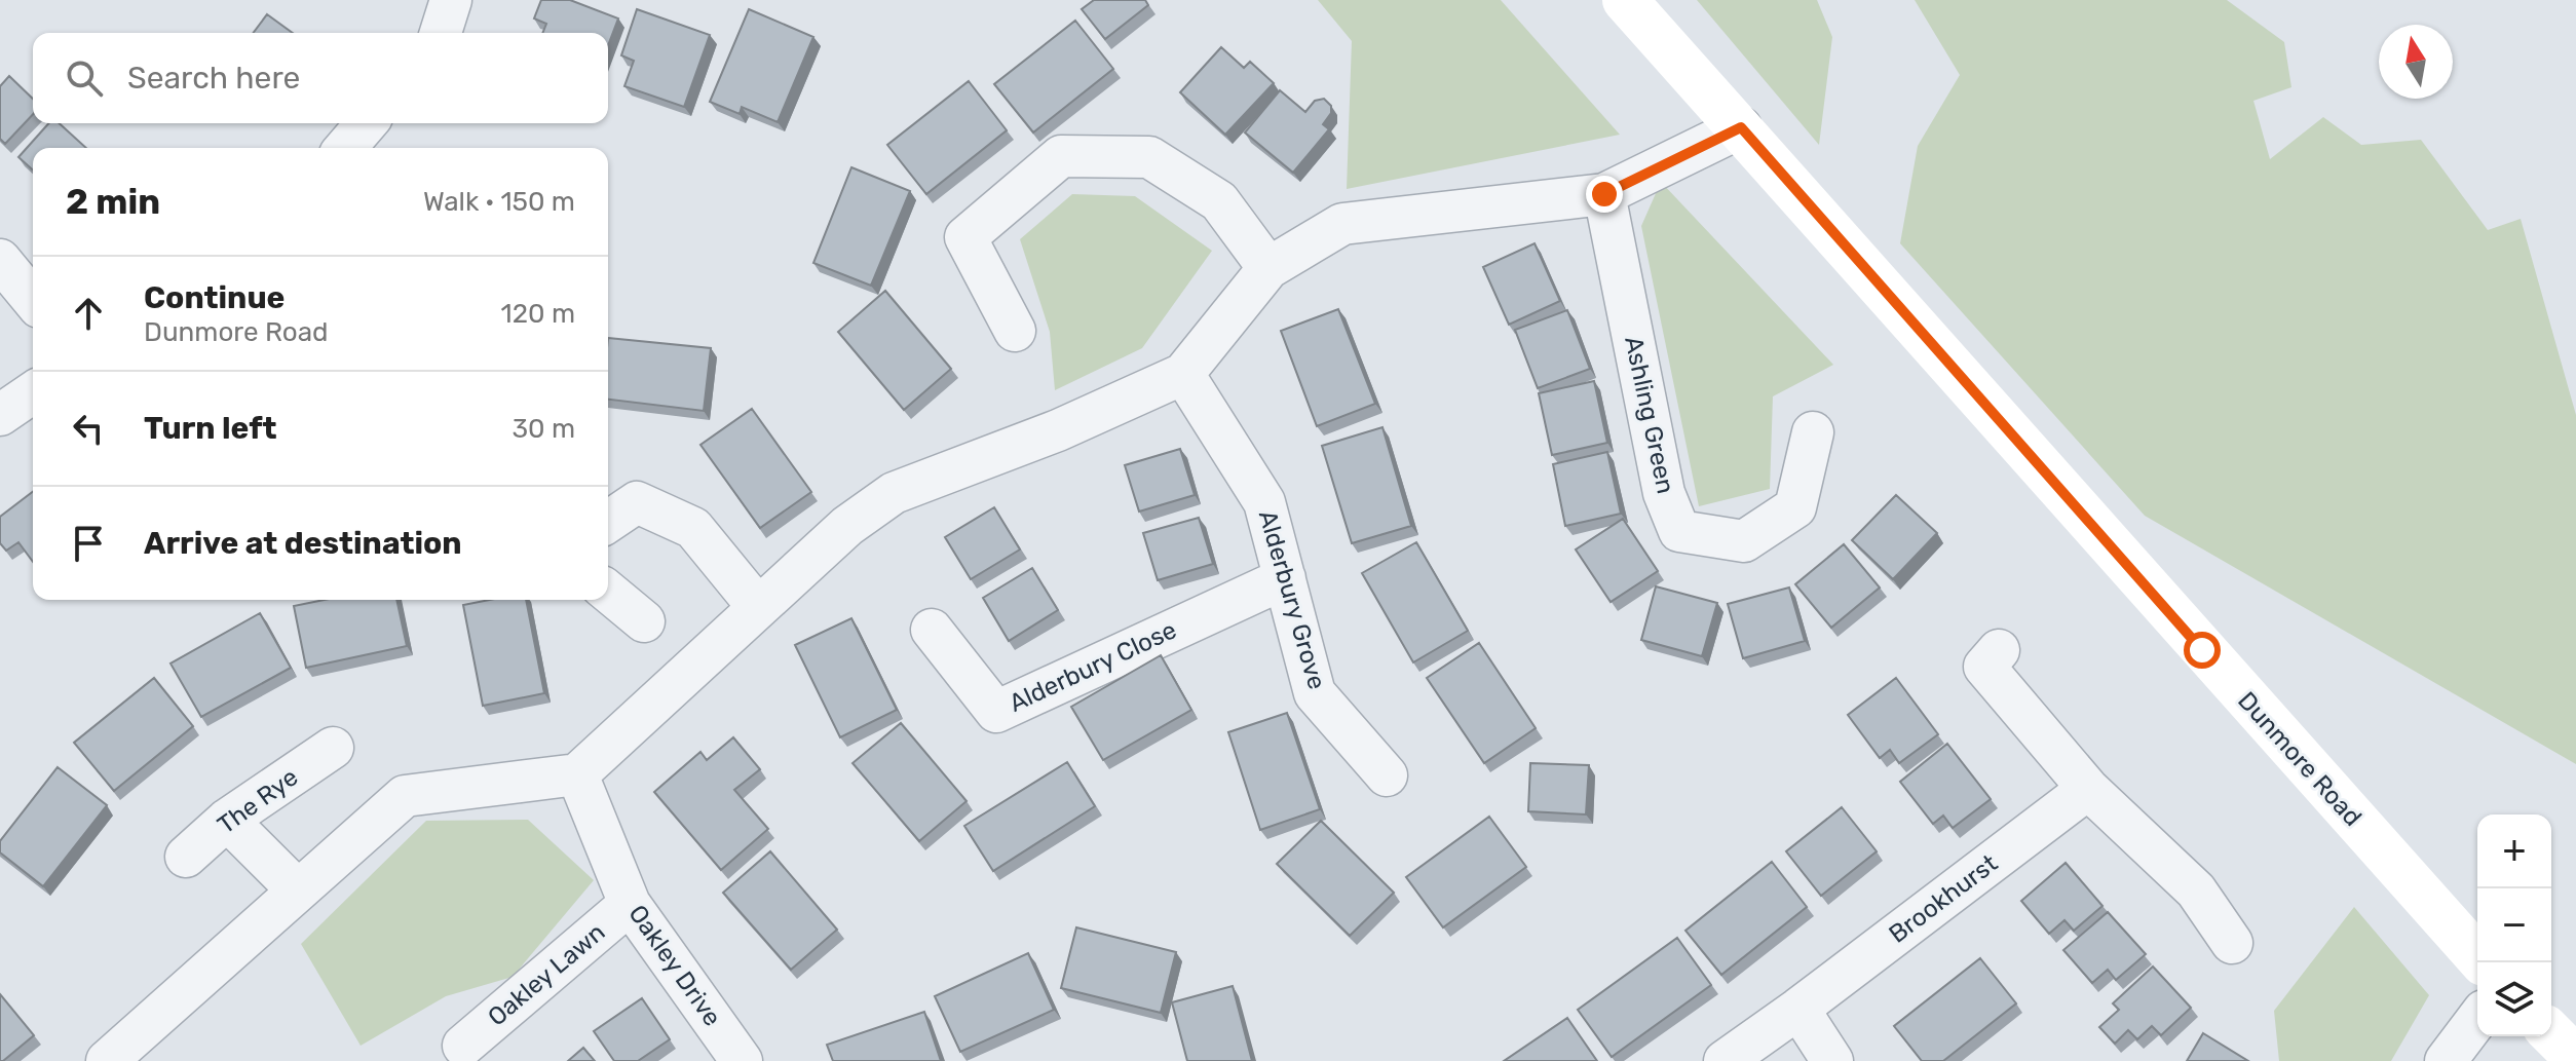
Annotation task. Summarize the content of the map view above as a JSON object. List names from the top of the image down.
{
  "streets": {
    "main road": ["Dunmore Road"],
    "street": [
      "Ashling Green",
      "Alderbury Grove",
      "Alderbury Close",
      "The Rye",
      "Brookhurst",
      "Oakley Drive",
      "Oakley Lawn"
    ]
  },
  "crossings": [
    ["Alderbury Grove", "Alderbury Close"],
    ["Oakley Drive", "Oakley Lawn"]
  ],
  "north": "top",
  "page": {
    "search": "Search here",
    "heading": ["2 min", "Walk · 150 m"],
    "list": [
      ["Continue", "Dunmore Road", "120 m"],
      ["Turn left", "30 m"],
      "Arrive at destination"
    ],
    "map_buttons": ["+", "−"]
  }
}
